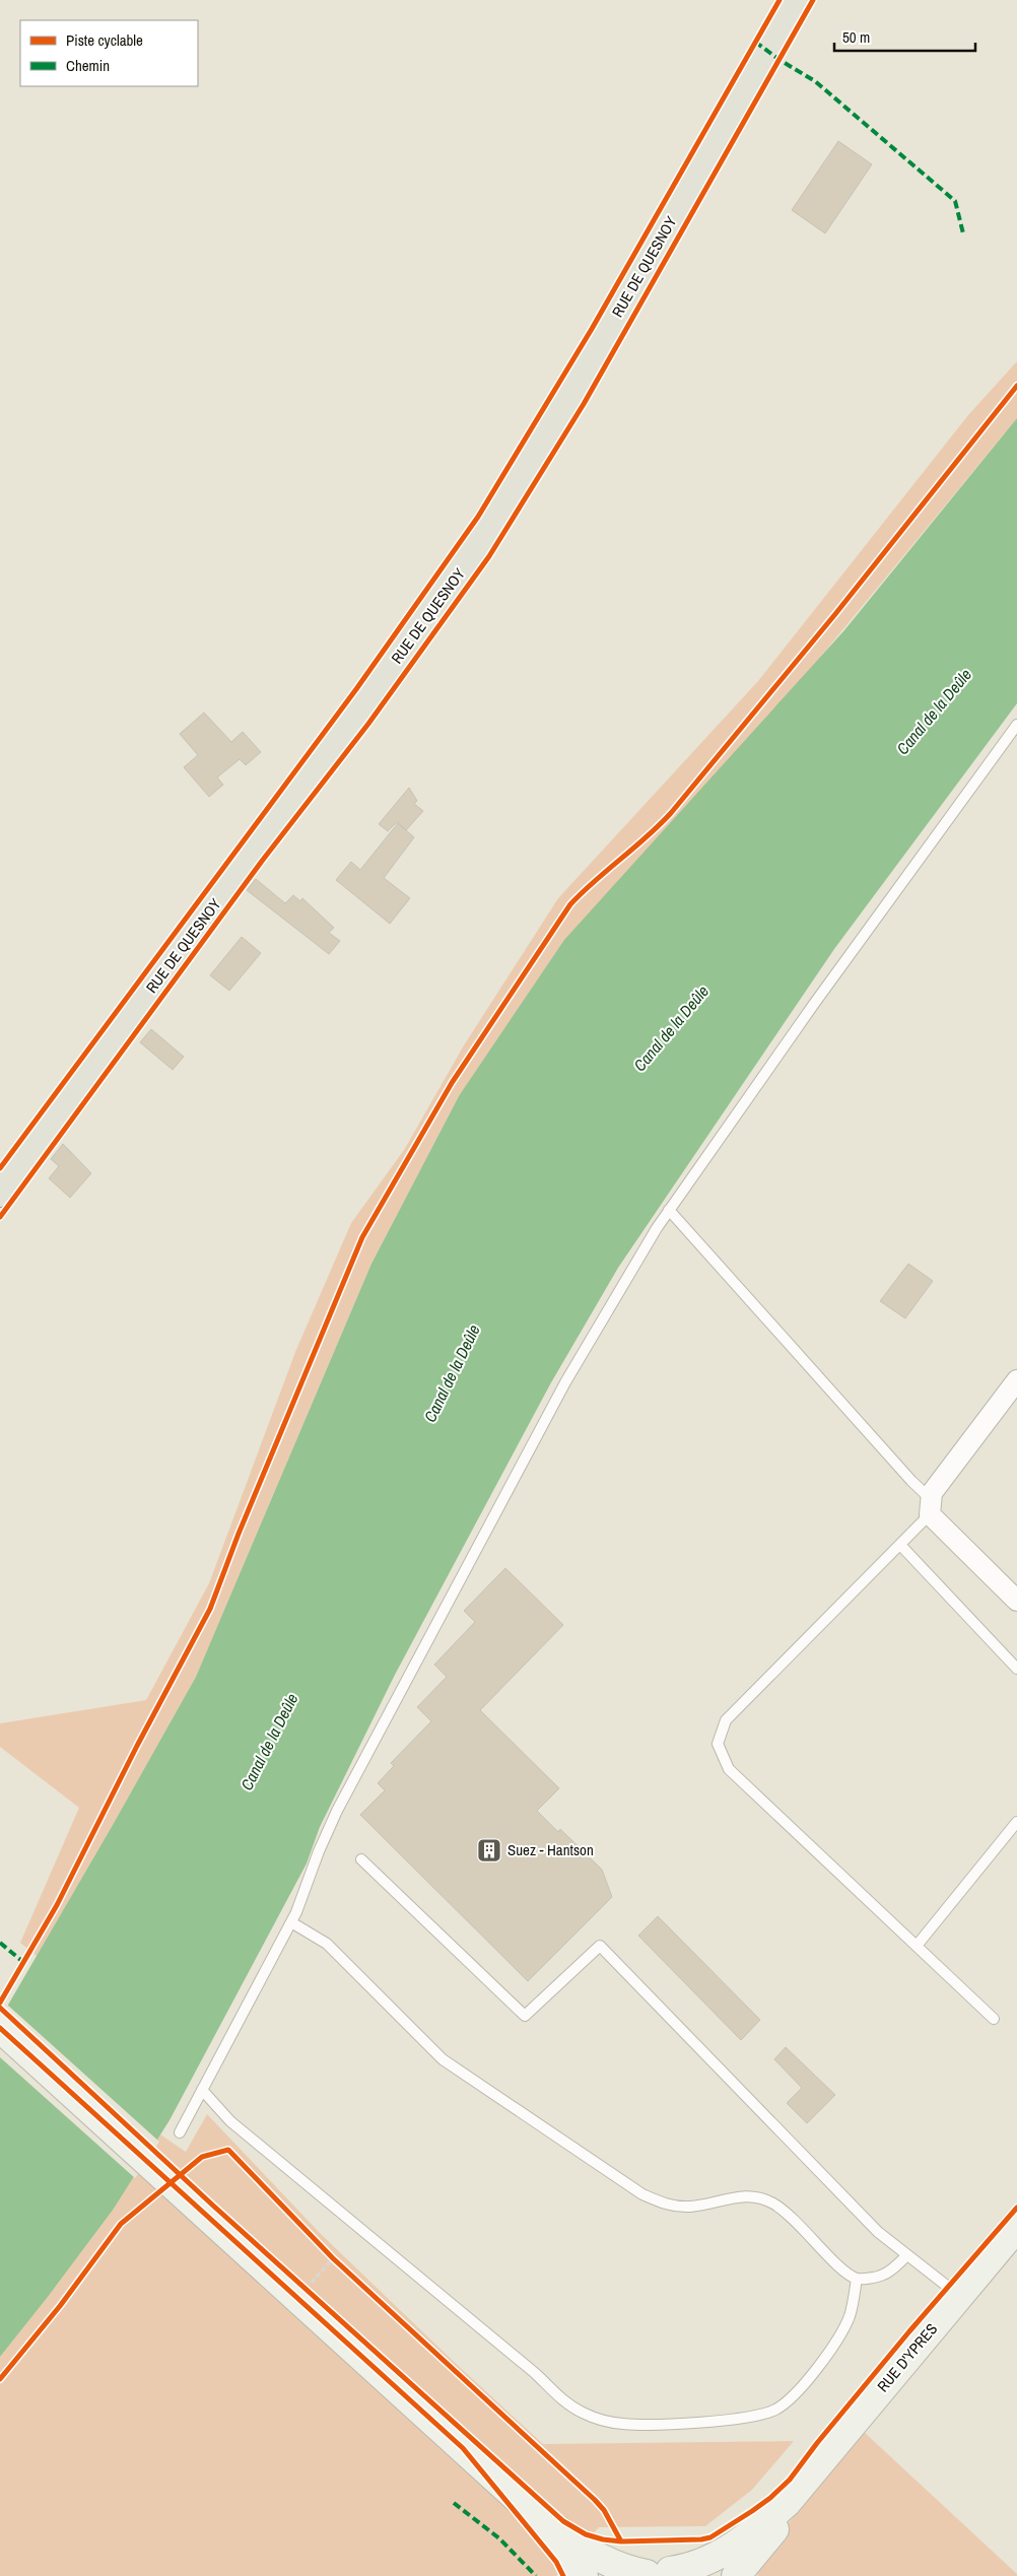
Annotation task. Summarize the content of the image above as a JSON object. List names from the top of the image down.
{
  "streets": {
    "main road": ["RUE DE QUESNOY", "RUE D'YPRES"]
  },
  "water": ["Canal de la Deûle"],
  "places": {
    "building": ["Suez - Hantson"]
  },
  "legend": ["Piste cyclable", "Chemin"],
  "scale_bar": "50 m"
}
